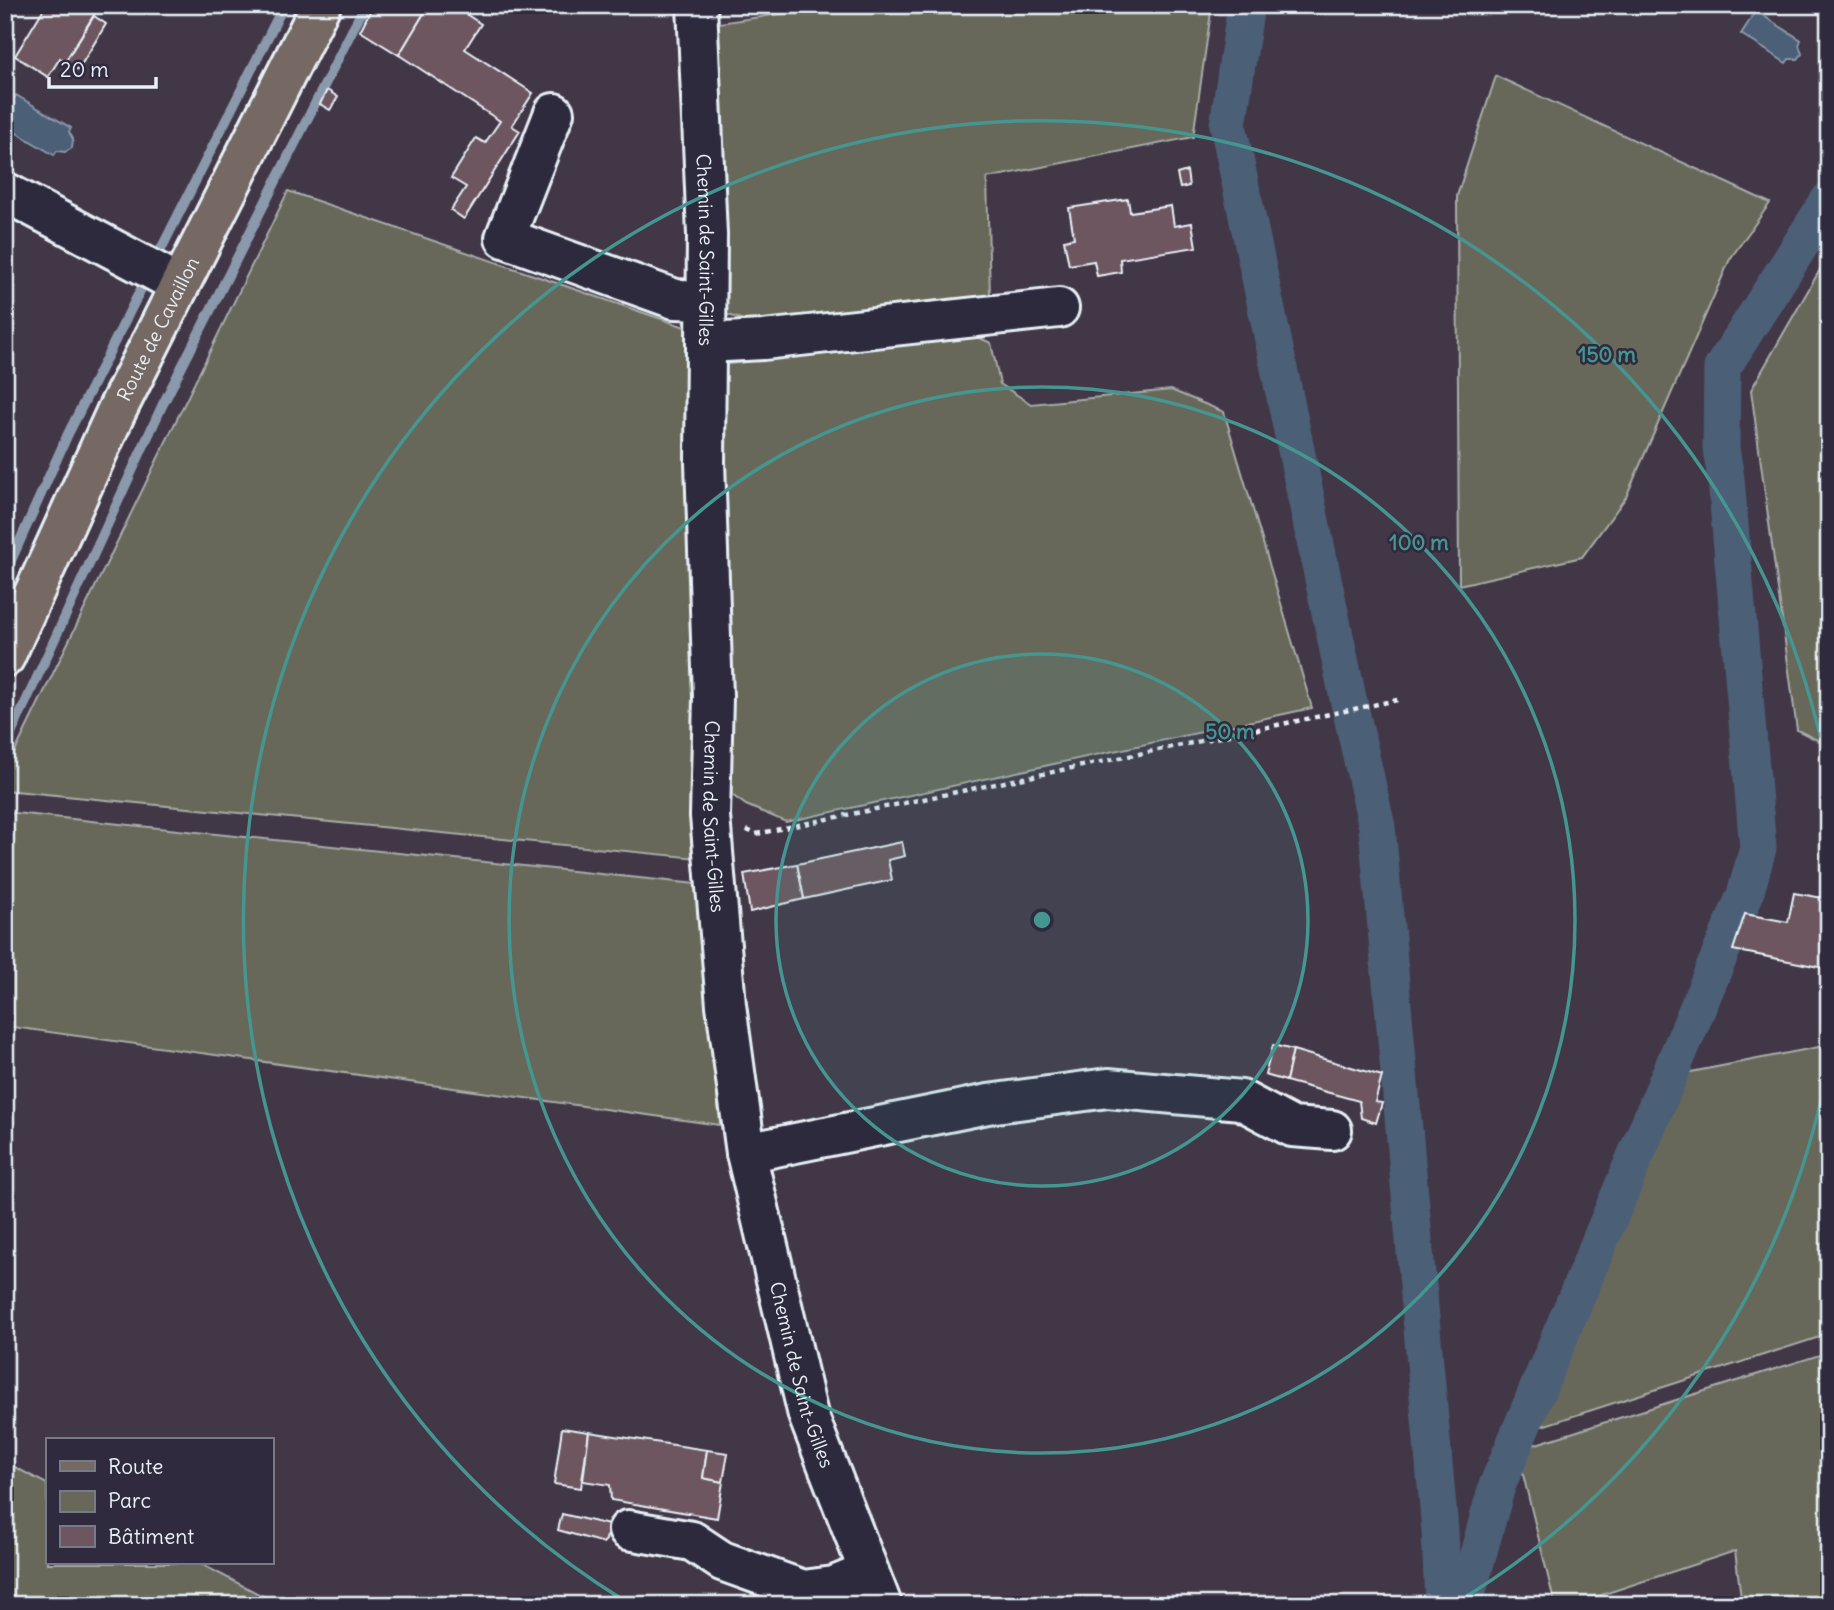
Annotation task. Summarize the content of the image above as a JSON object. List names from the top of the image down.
{
  "streets": {
    "main road": ["Route de Cavaillon"],
    "street": ["Chemin de Saint-Gilles"]
  },
  "legend": ["Route", "Parc", "Bâtiment"],
  "scale_bar": "20 m",
  "rings": ["150 m", "100 m", "50 m"]
}
